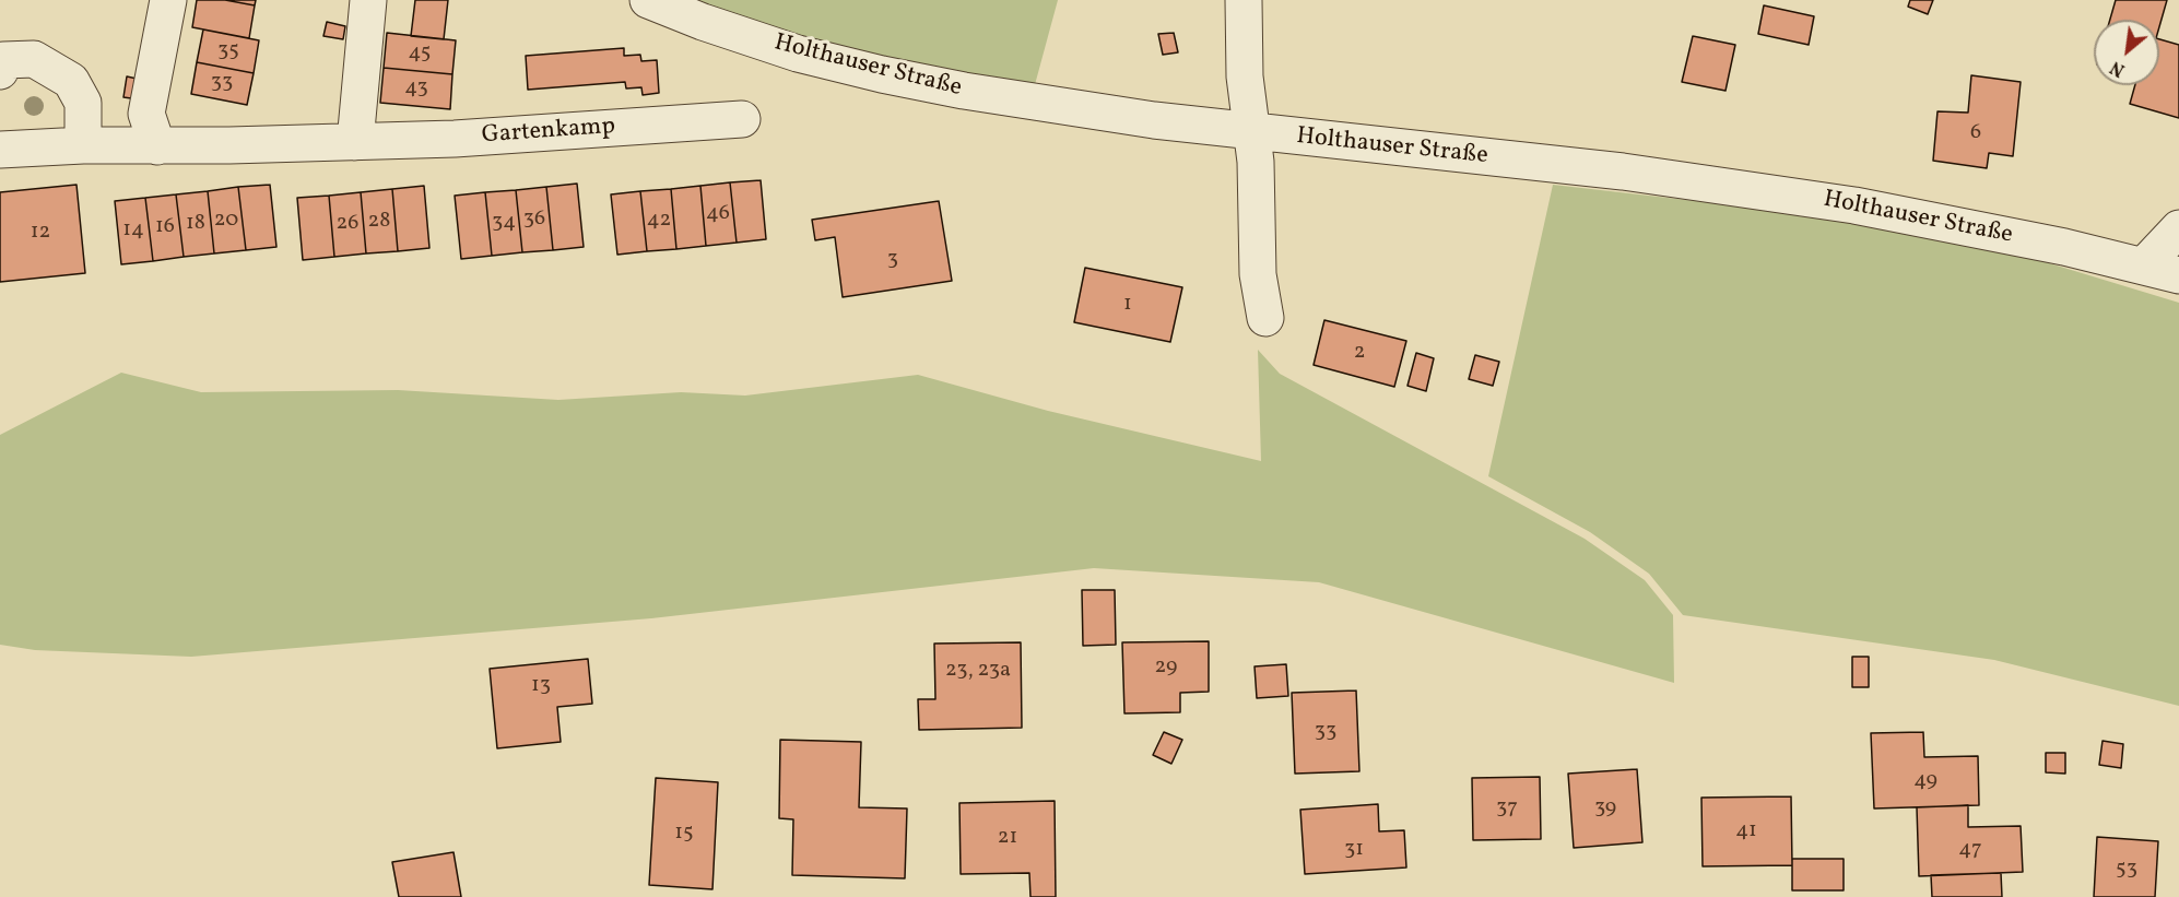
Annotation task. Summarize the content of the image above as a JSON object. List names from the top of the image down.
{
  "streets": {
    "street": ["Holthauser Straße", "Gartenkamp"]
  },
  "house_numbers": [
    "35",
    "45",
    "33",
    "43",
    "6",
    "46",
    "36",
    "20",
    "42",
    "28",
    "34",
    "18",
    "26",
    "16",
    "14",
    "12",
    "3",
    "1",
    "2",
    "29",
    "23, 23a",
    "13",
    "33",
    "49",
    "37",
    "39",
    "41",
    "15",
    "21",
    "31",
    "47",
    "53"
  ],
  "north": "bottom left"
}
